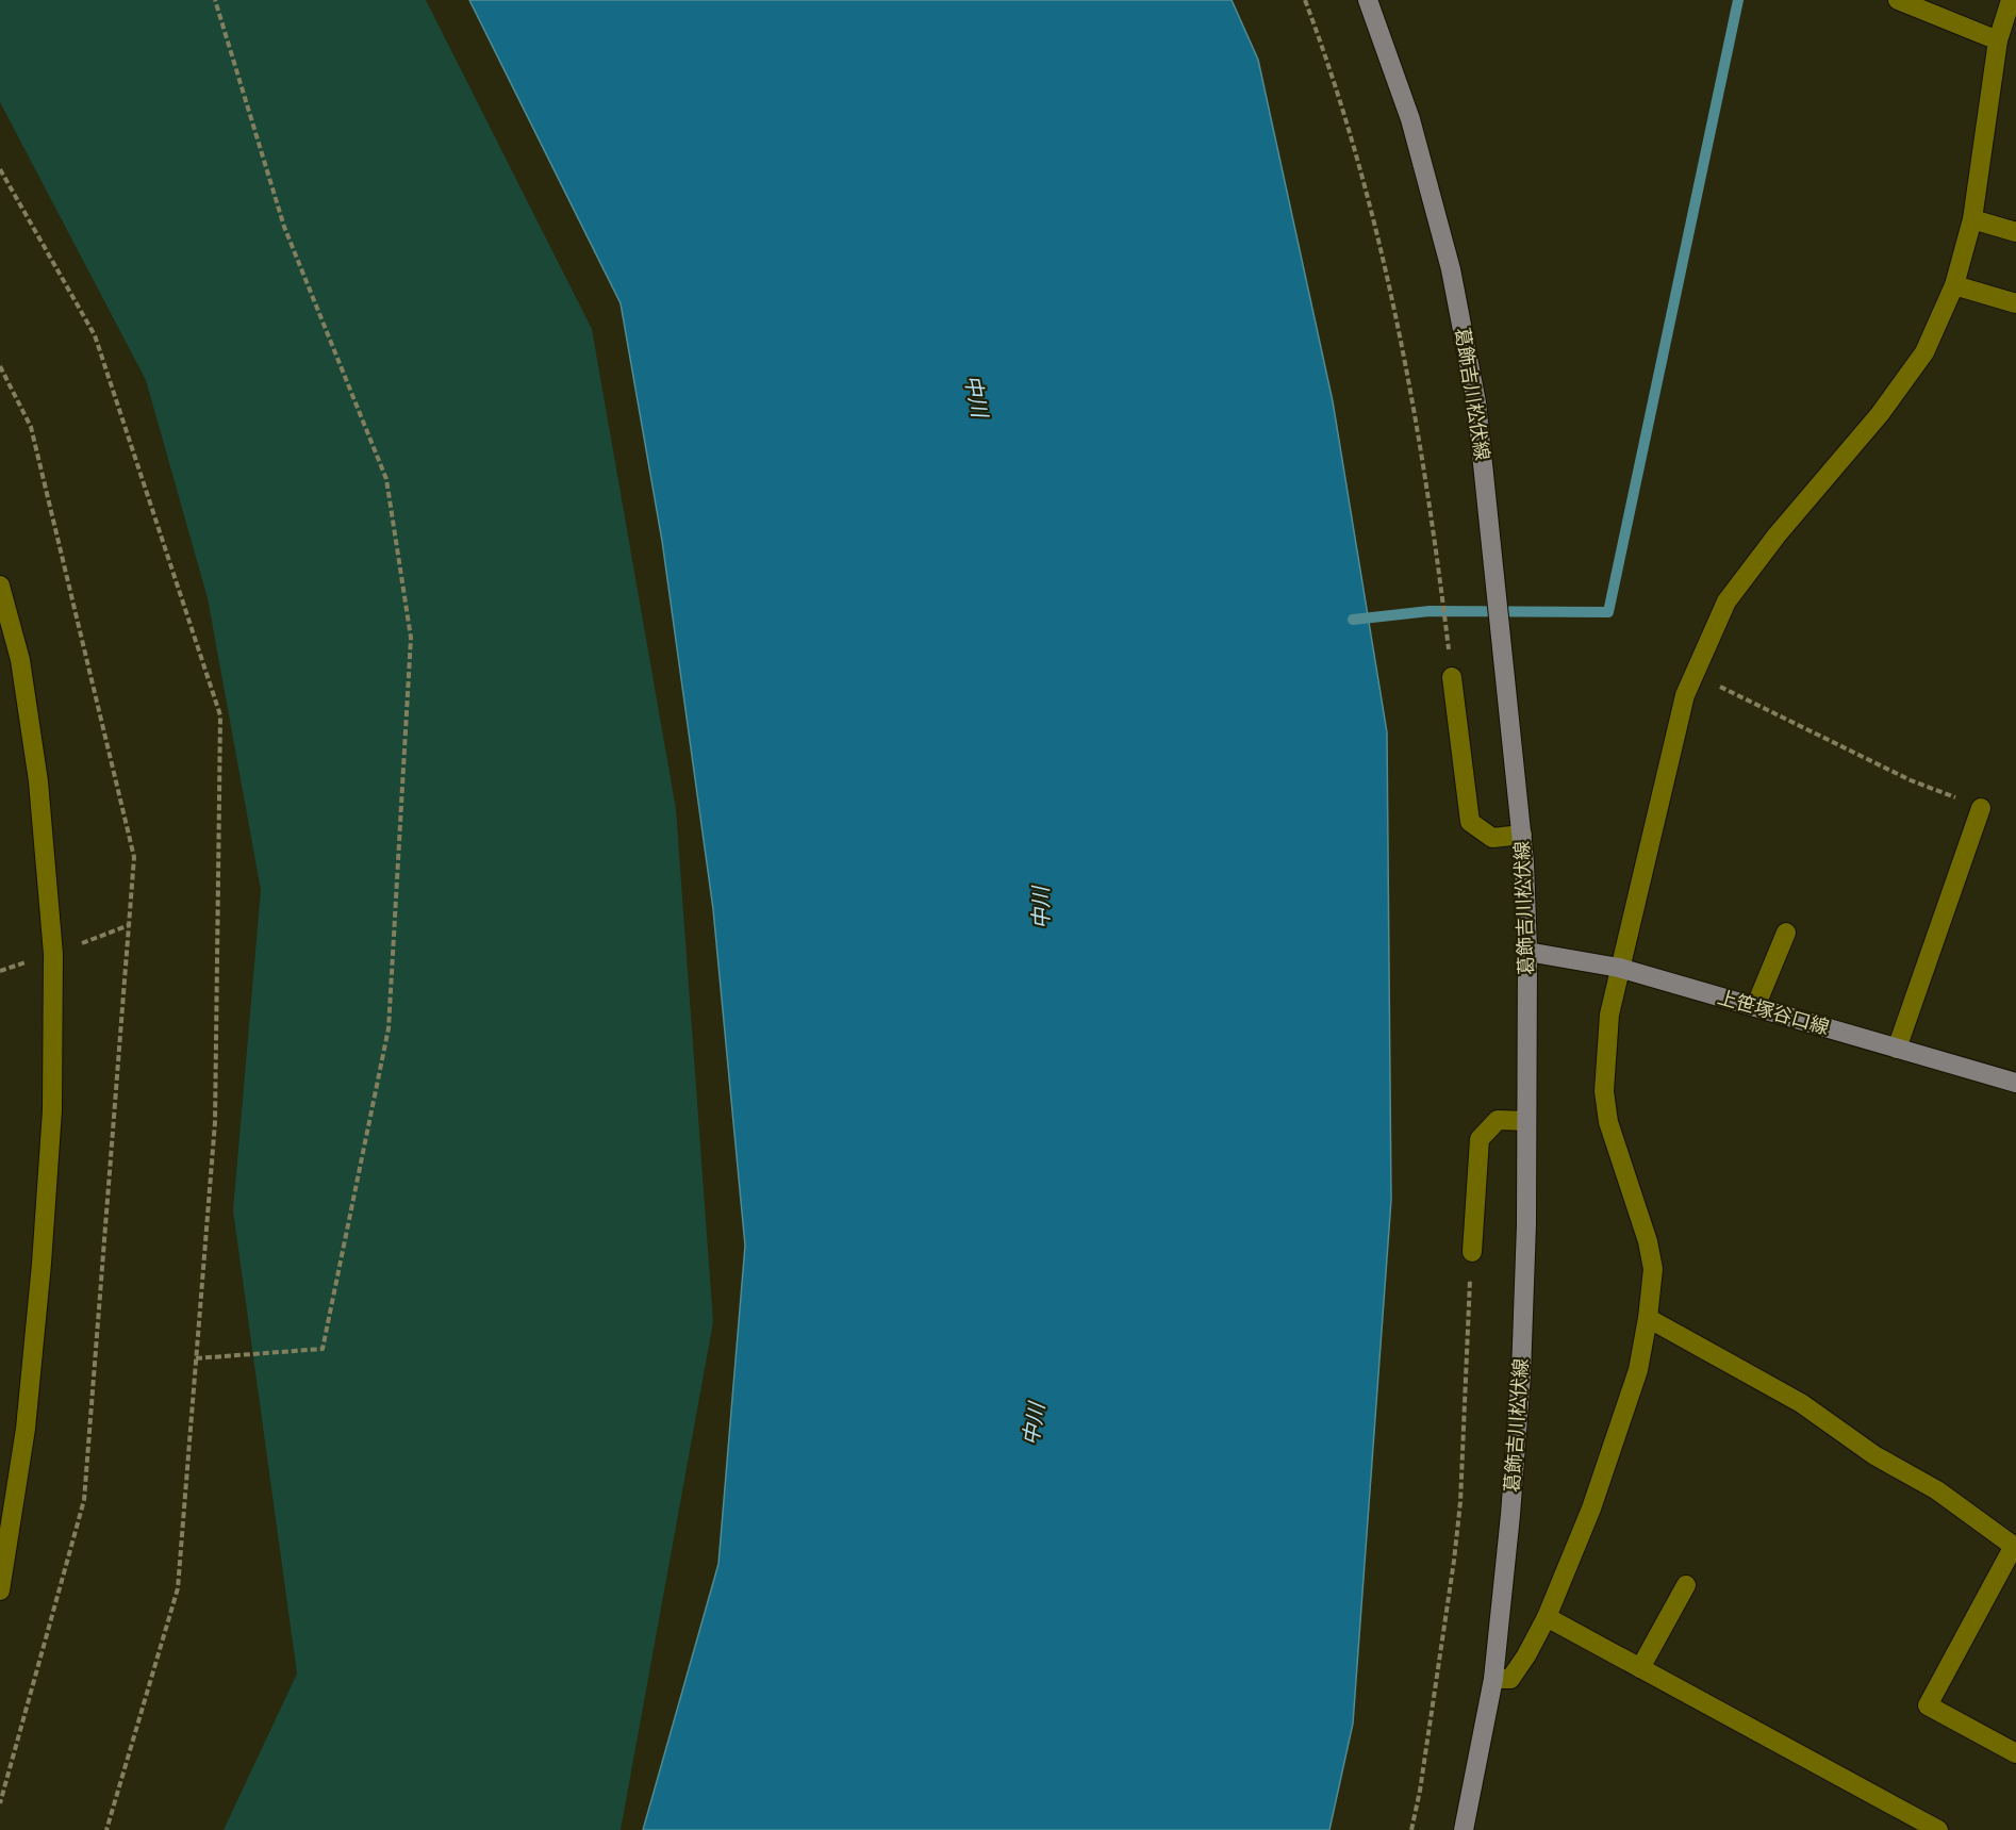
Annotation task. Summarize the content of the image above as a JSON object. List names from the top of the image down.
{
  "streets": {
    "main road": ["葛飾吉川松伏線", "上笹塚谷口線"]
  },
  "crossings": [
    ["葛飾吉川松伏線", "上笹塚谷口線"]
  ],
  "water": ["中川"]
}
